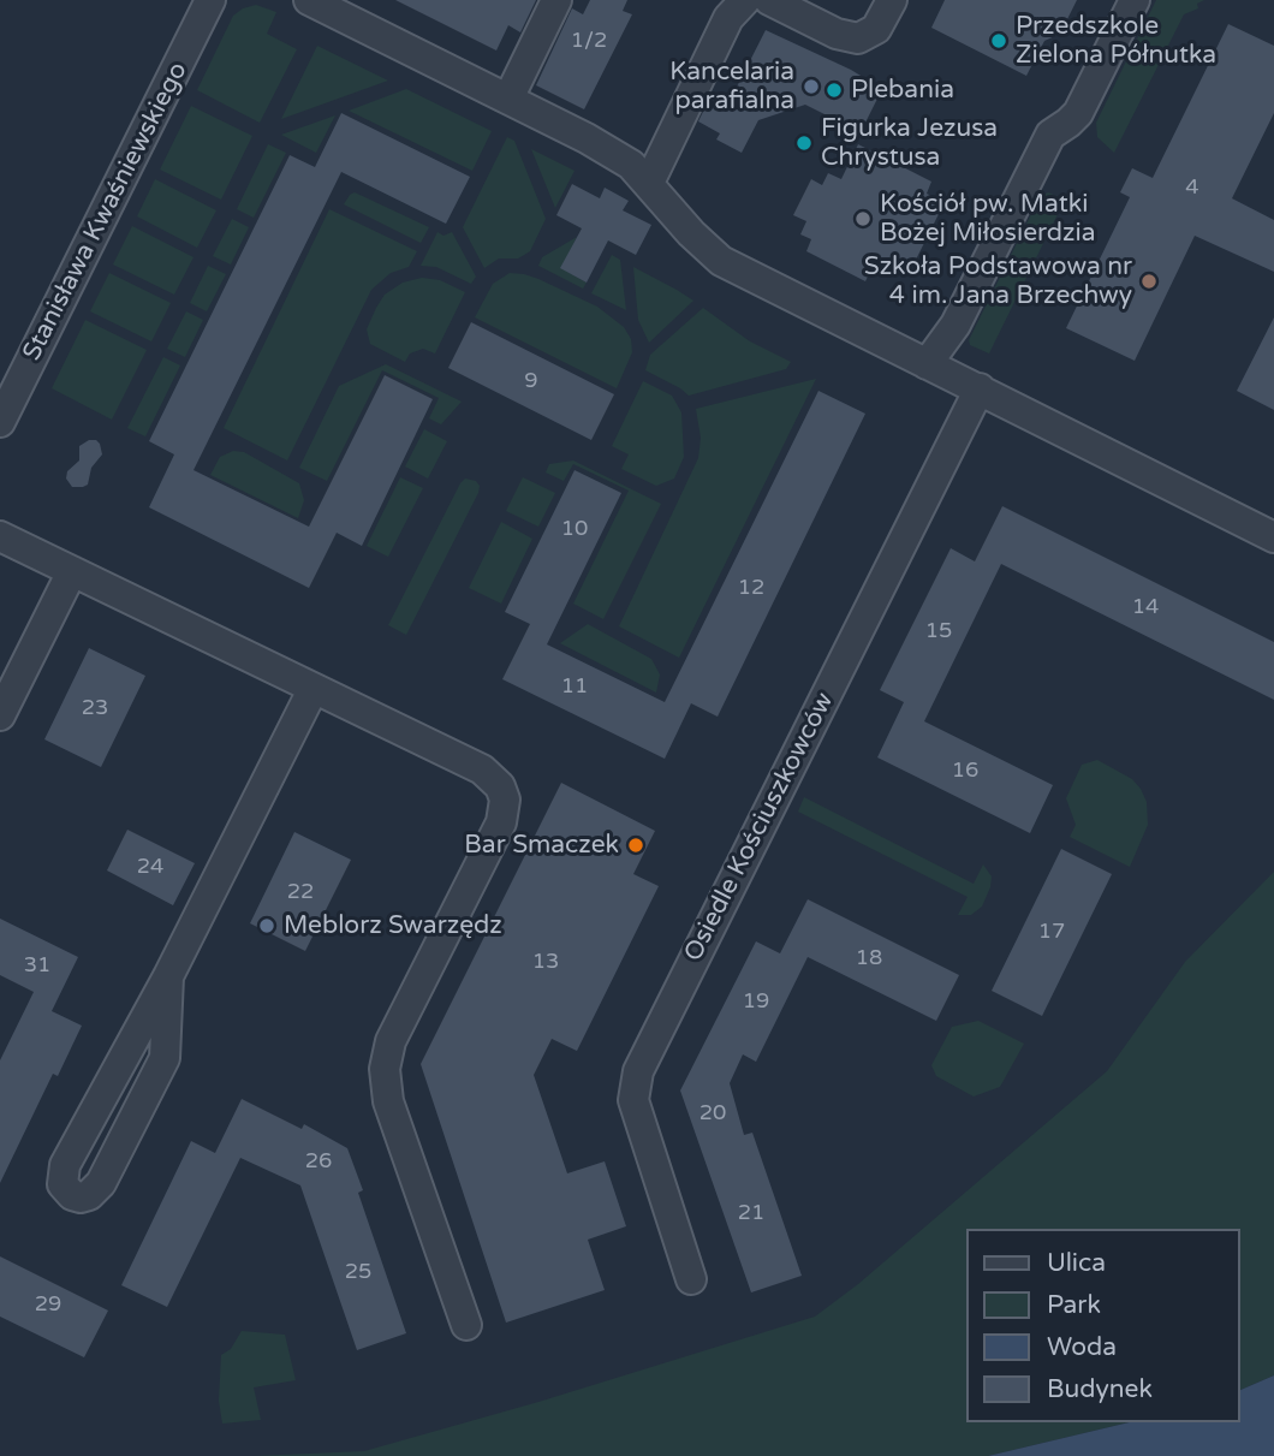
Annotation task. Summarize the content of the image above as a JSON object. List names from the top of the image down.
{
  "streets": {
    "street": ["Stanisława Kwaśniewskiego", "Osiedle Kościuszkowców"]
  },
  "places": [
    "Przedszkole Zielona Półnutka",
    "Kancelaria parafialna",
    "Plebania",
    "Figurka Jezusa Chrystusa",
    "Kościół pw. Matki Bożej Miłosierdzia",
    "Szkoła Podstawowa nr 4 im. Jana Brzechwy",
    "Bar Smaczek",
    "Meblorz Swarzędz"
  ],
  "house_numbers": [
    "1/2",
    "4",
    "9",
    "10",
    "12",
    "14",
    "15",
    "11",
    "23",
    "16",
    "24",
    "22",
    "17",
    "18",
    "13",
    "31",
    "19",
    "20",
    "26",
    "21",
    "25",
    "29"
  ],
  "legend": [
    "Ulica",
    "Park",
    "Woda",
    "Budynek"
  ]
}
